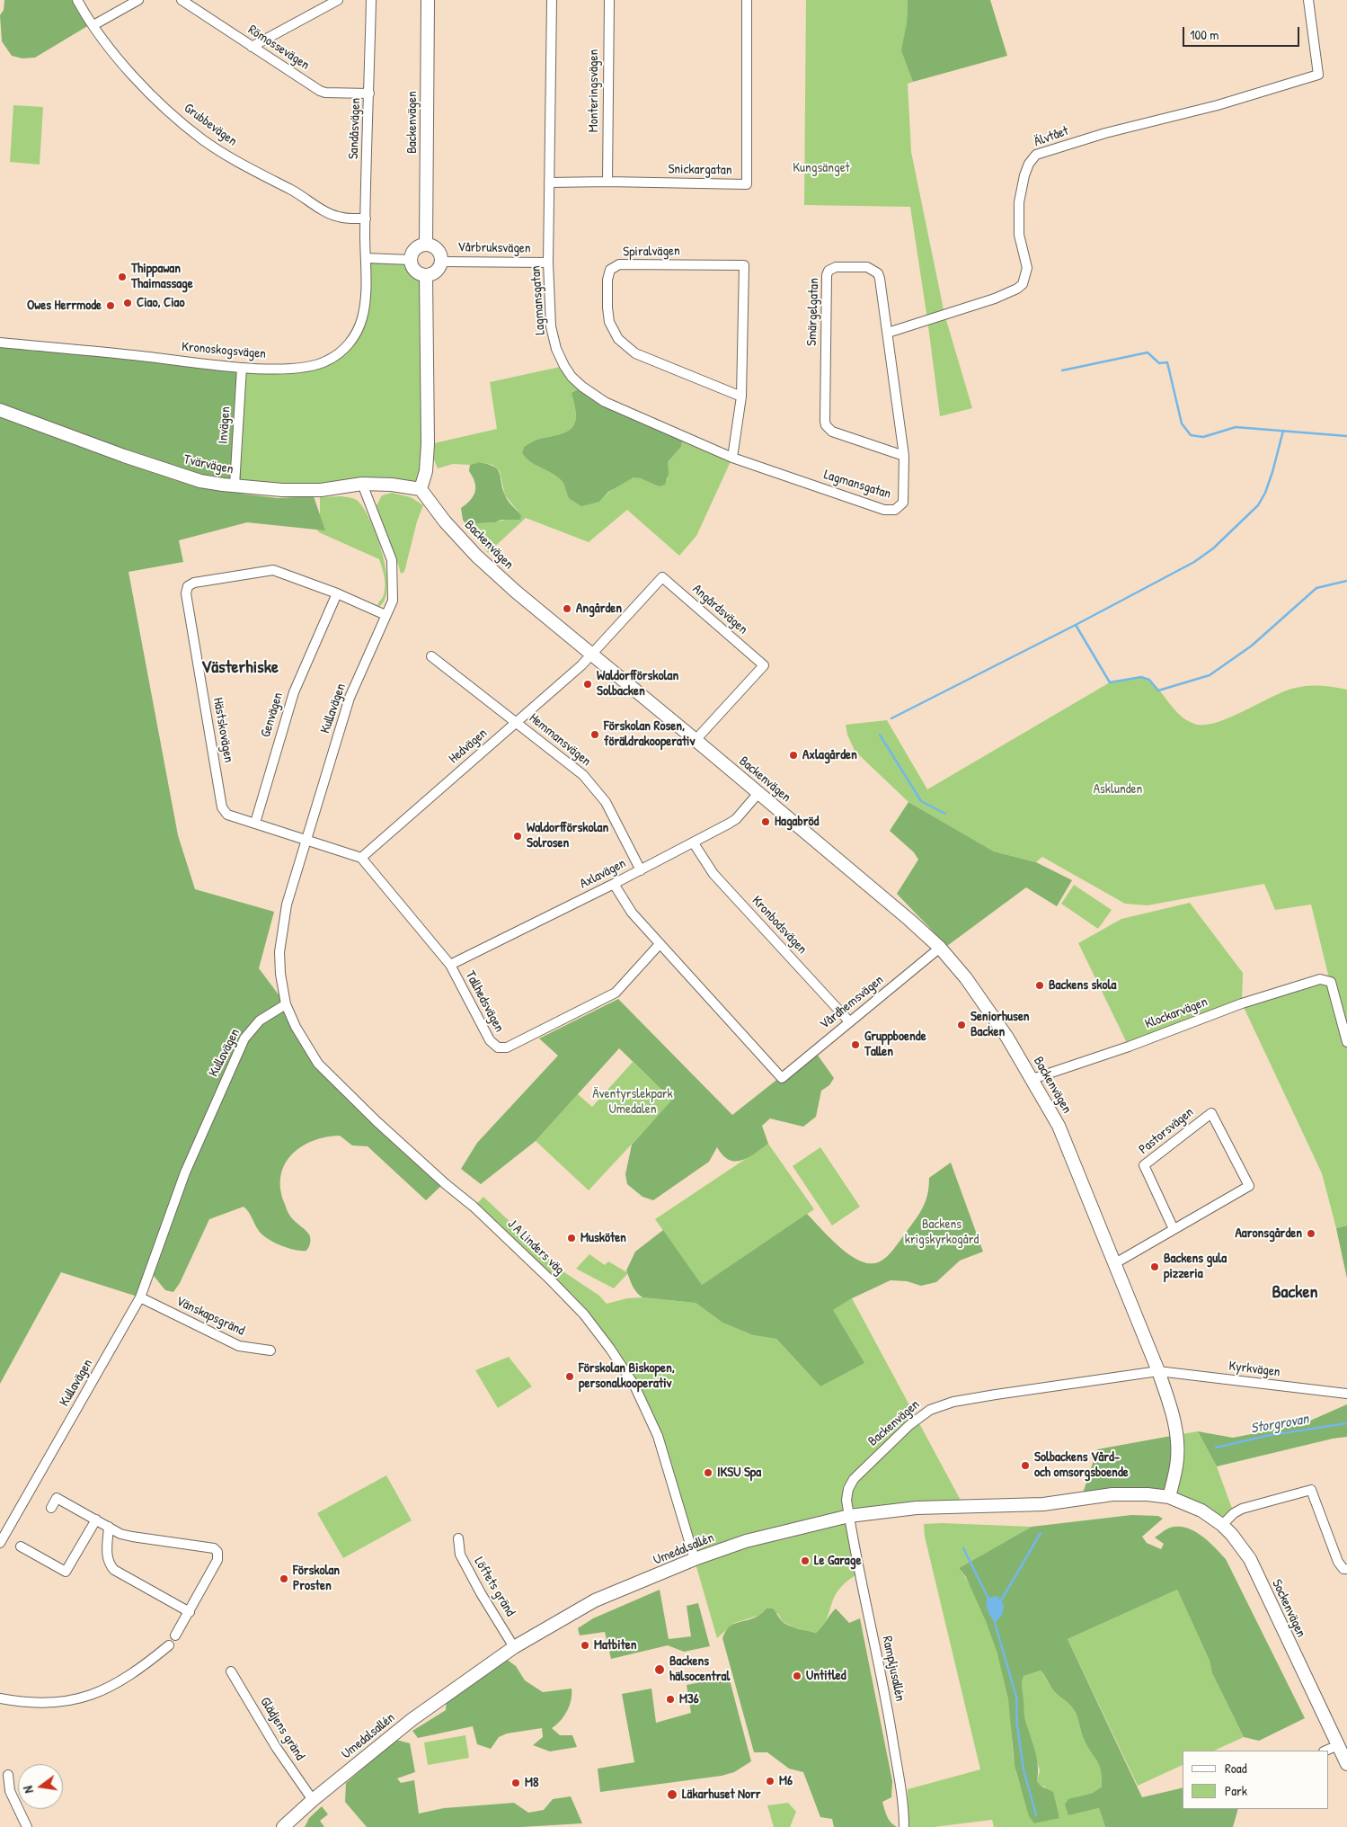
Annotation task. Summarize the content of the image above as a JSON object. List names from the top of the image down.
{
  "streets": {
    "street": [
      "Römossevägen",
      "Monteringsvägen",
      "Backenvägen",
      "Grubbevägen",
      "Sandåsvägen",
      "Älvtået",
      "Snickargatan",
      "Vårbruksvägen",
      "Spiralvägen",
      "Lagmansgatan",
      "Smärgelgatan",
      "Kronoskogsvägen",
      "Invägen",
      "Tvärvägen",
      "Angårdsvägen",
      "Kullavägen",
      "Genvägen",
      "Hästskovägen",
      "Hemmansvägen",
      "Hedvägen",
      "Axlavägen",
      "Kronbodsvägen",
      "Tallhedsvägen",
      "Vårdhemsvägen",
      "Klockarvägen",
      "Pastorsvägen",
      "J A Linders väg",
      "Vänskapsgränd",
      "Kyrkvägen",
      "Umedalsallén",
      "Löftets gränd",
      "Sockenvägen",
      "Rampljusallén",
      "Glädjens gränd"
    ]
  },
  "crossings": [
    ["Römossevägen", "Sandåsvägen"],
    ["Monteringsvägen", "Snickargatan"],
    ["Backenvägen", "Vårbruksvägen"],
    ["Backenvägen", "Tvärvägen"],
    ["Backenvägen", "Angårdsvägen"],
    ["Backenvägen", "Hedvägen"],
    ["Backenvägen", "Axlavägen"],
    ["Backenvägen", "Vårdhemsvägen"],
    ["Backenvägen", "Klockarvägen"],
    ["Backenvägen", "Pastorsvägen"],
    ["Backenvägen", "Kyrkvägen"],
    ["Backenvägen", "Umedalsallén"],
    ["Backenvägen", "Sockenvägen"],
    ["Backenvägen", "Rampljusallén"],
    ["Grubbevägen", "Sandåsvägen"],
    ["Sandåsvägen", "Kronoskogsvägen"],
    ["Älvtået", "Smärgelgatan"],
    ["Snickargatan", "Lagmansgatan"],
    ["Vårbruksvägen", "Lagmansgatan"],
    ["Spiralvägen", "Lagmansgatan"],
    ["Lagmansgatan", "Smärgelgatan"],
    ["Kronoskogsvägen", "Invägen"],
    ["Invägen", "Tvärvägen"],
    ["Tvärvägen", "Kullavägen"],
    ["Angårdsvägen", "Hedvägen"],
    ["Kullavägen", "Hästskovägen"],
    ["Kullavägen", "J A Linders väg"],
    ["Kullavägen", "Vänskapsgränd"],
    ["Genvägen", "Hästskovägen"],
    ["Hemmansvägen", "Hedvägen"],
    ["Hemmansvägen", "Axlavägen"],
    ["Hedvägen", "Tallhedsvägen"],
    ["Axlavägen", "Kronbodsvägen"],
    ["Axlavägen", "Tallhedsvägen"],
    ["Kronbodsvägen", "Vårdhemsvägen"],
    ["Tallhedsvägen", "Vårdhemsvägen"],
    ["J A Linders väg", "Umedalsallén"],
    ["Umedalsallén", "Löftets gränd"],
    ["Umedalsallén", "Sockenvägen"],
    ["Umedalsallén", "Rampljusallén"],
    ["Umedalsallén", "Glädjens gränd"]
  ],
  "districts": ["Västerhiske", "Backen"],
  "water": ["Storgrovan"],
  "parks": [
    "Kungsänget",
    "Asklunden",
    "Äventyrslekpark Umedalen",
    "Backens krigskyrkogård"
  ],
  "places": [
    "Thippawan Thaimassage",
    "Ciao, Ciao",
    "Owes Herrmode",
    "Angården",
    "Waldorfförskolan Solbacken",
    "Förskolan Rosen, föräldrakooperativ",
    "Axlagården",
    "Hagabröd",
    "Waldorfförskolan Solrosen",
    "Backens skola",
    "Seniorhusen Backen",
    "Gruppboende Tallen",
    "Aaronsgården",
    "Musköten",
    "Backens gula pizzeria",
    "Förskolan Biskopen, personalkooperativ",
    "Solbackens Vård- och omsorgsboende",
    "IKSU Spa",
    "Le Garage",
    "Förskolan Prosten",
    "Matbiten",
    "Backens hälsocentral",
    "Untitled",
    "M36",
    "M6",
    "M8",
    "Läkarhuset Norr"
  ],
  "legend": ["Road", "Park"],
  "scale_bar": "100 m",
  "north": "left"
}
